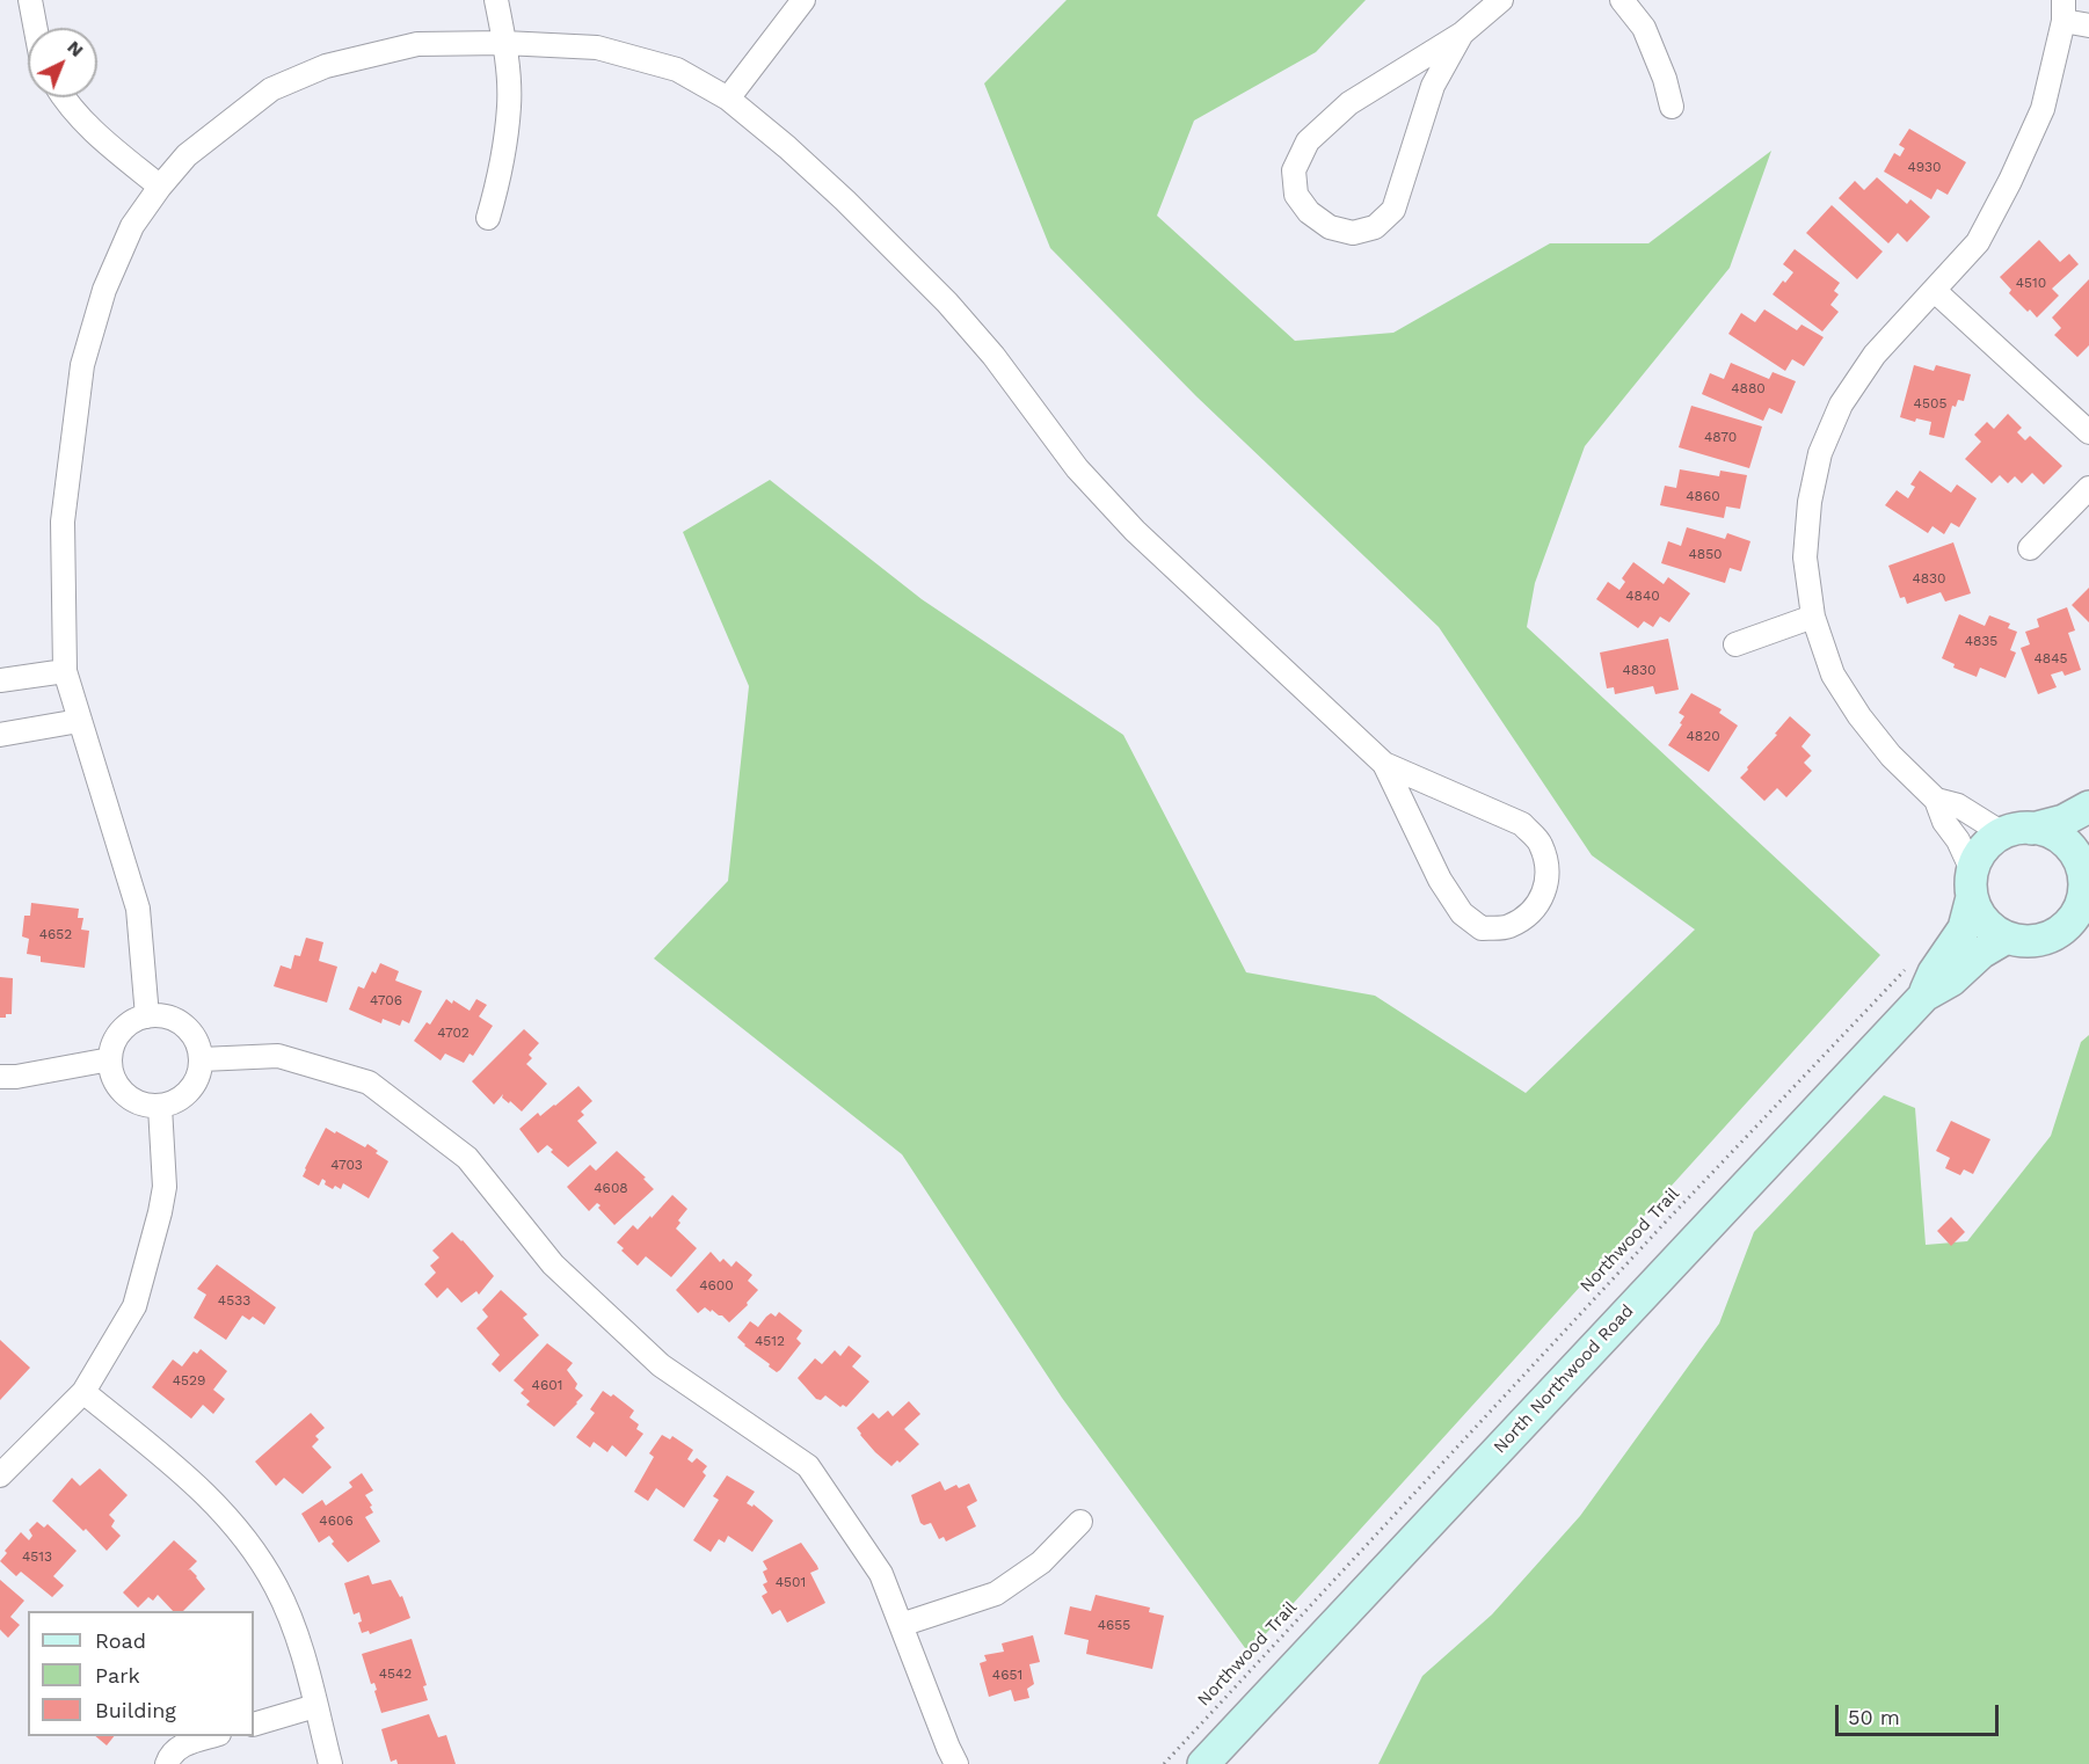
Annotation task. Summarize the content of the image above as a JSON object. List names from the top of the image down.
{
  "streets": {
    "street": ["North Northwood Road"],
    "path": ["Northwood Trail"]
  },
  "house_numbers": [
    "4930",
    "4510",
    "4880",
    "4505",
    "4870",
    "4860",
    "4850",
    "4830",
    "4840",
    "4835",
    "4845",
    "4830",
    "4820",
    "4652",
    "4706",
    "4702",
    "4703",
    "4608",
    "4600",
    "4533",
    "4512",
    "4529",
    "4601",
    "4606",
    "4513",
    "4501",
    "4655",
    "4542",
    "4651"
  ],
  "legend": ["Road", "Park", "Building"],
  "scale_bar": "50 m",
  "north": "top right"
}
